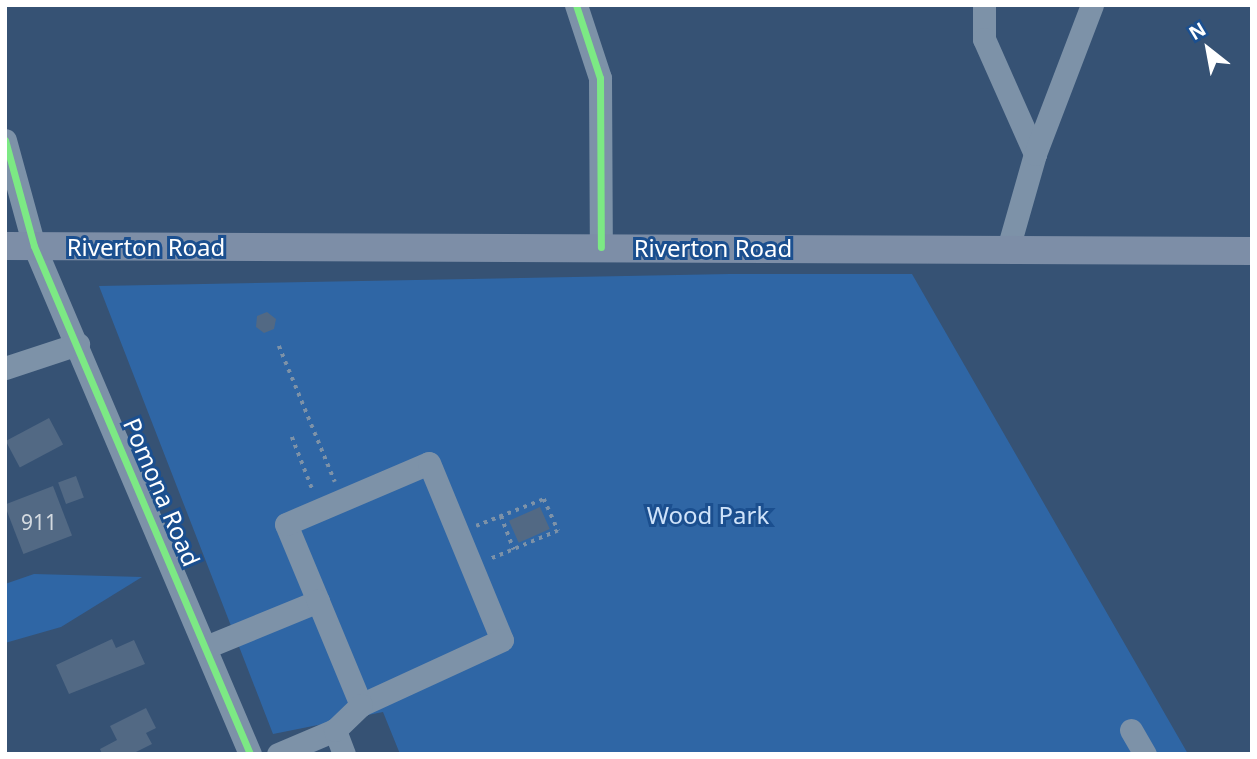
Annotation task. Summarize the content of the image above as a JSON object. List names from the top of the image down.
{
  "streets": {
    "main road": ["Riverton Road"],
    "street": ["Pomona Road"]
  },
  "crossings": [
    ["Riverton Road", "Pomona Road"]
  ],
  "parks": ["Wood Park"],
  "house_numbers": ["911"],
  "north": "top left"
}
